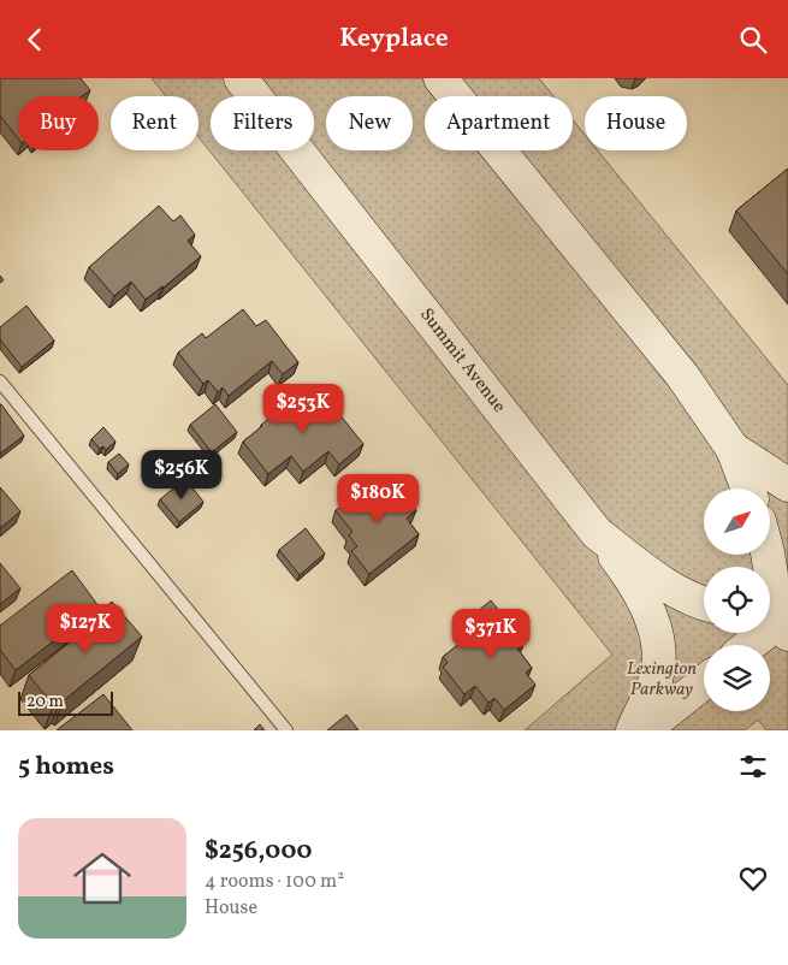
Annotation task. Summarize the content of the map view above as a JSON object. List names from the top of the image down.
{
  "streets": {
    "street": ["Summit Avenue"]
  },
  "parks": ["Lexington Parkway"],
  "scale_bar": "20 m",
  "north": "top right",
  "page": {
    "header": "Keyplace",
    "chip": [
      "Buy",
      "Rent",
      "Filters",
      "New",
      "Apartment",
      "House"
    ],
    "price": [
      "$253K",
      "$256K",
      "$180K",
      "$127K",
      "$371K"
    ],
    "scale": "20 m",
    "heading": "5 homes",
    "list": [
      {
        "name": "$256,000",
        "note": "4 rooms · 100 m² · House"
      }
    ]
  }
}
